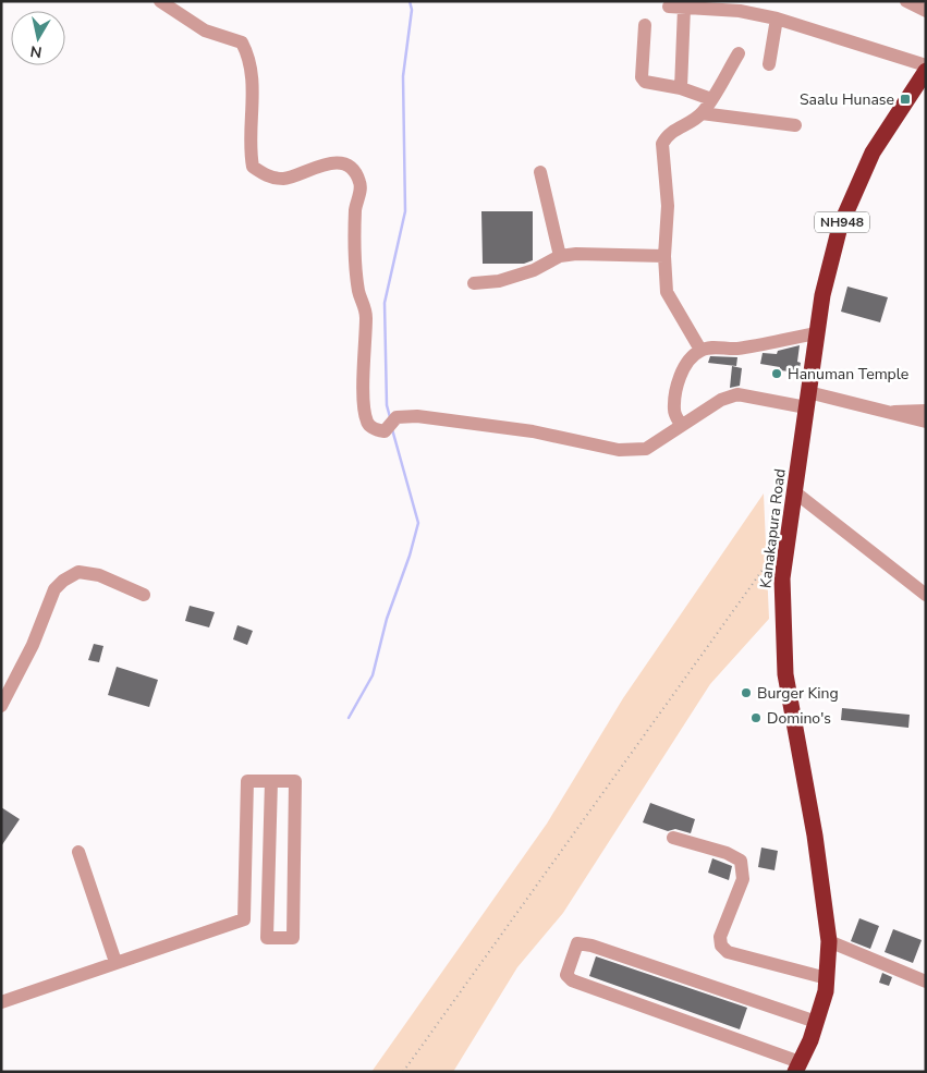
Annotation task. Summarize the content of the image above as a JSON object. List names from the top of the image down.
{
  "streets": {
    "highway": ["NH948", "Kanakapura Road"]
  },
  "places": {
    "transit": ["Saalu Hunase"],
    "other": ["Hanuman Temple", "Burger King", "Domino's"]
  },
  "north": "bottom"
}
